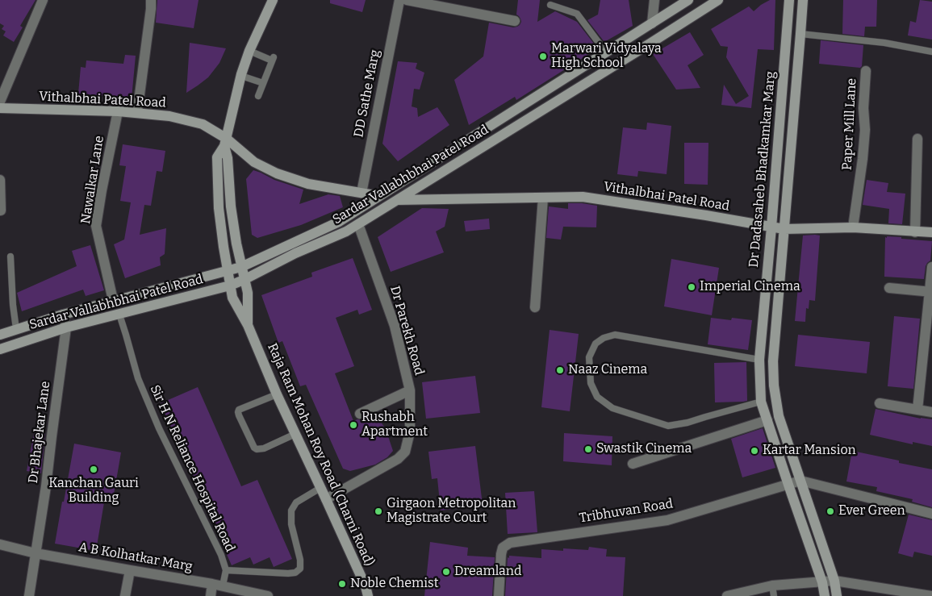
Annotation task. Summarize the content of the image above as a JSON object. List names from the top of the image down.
{
  "streets": {
    "main road": [
      "Vithalbhai Patel Road",
      "Dr Dadasaheb Bhadkamkar Marg",
      "Sardar Vallabhbhai Patel Road",
      "Raja Ram Mohan Roy Road (Charni Road)"
    ],
    "street": [
      "DD Sathe Marg",
      "Paper Mill Lane",
      "Nawalkar Lane",
      "Dr Parekh Road",
      "Dr Bhajekar Lane",
      "Tribhuvan Road",
      "A B Kolhatkar Marg"
    ],
    "lane": ["Sir H N Reliance Hospital Road"]
  },
  "crossings": [
    ["DD Sathe Marg", "Vithalbhai Patel Road"],
    ["Vithalbhai Patel Road", "Paper Mill Lane"],
    ["Vithalbhai Patel Road", "Dr Dadasaheb Bhadkamkar Marg"],
    ["Vithalbhai Patel Road", "Sardar Vallabhbhai Patel Road"],
    ["Vithalbhai Patel Road", "Nawalkar Lane"],
    ["Vithalbhai Patel Road", "Raja Ram Mohan Roy Road (Charni Road)"],
    ["Dr Dadasaheb Bhadkamkar Marg", "Tribhuvan Road"],
    ["Sardar Vallabhbhai Patel Road", "Nawalkar Lane"],
    ["Sardar Vallabhbhai Patel Road", "Dr Parekh Road"],
    ["Sardar Vallabhbhai Patel Road", "Dr Bhajekar Lane"],
    ["Sardar Vallabhbhai Patel Road", "Raja Ram Mohan Roy Road (Charni Road)"],
    ["Sardar Vallabhbhai Patel Road", "Sir H N Reliance Hospital Road"],
    ["Dr Parekh Road", "Raja Ram Mohan Roy Road (Charni Road)"],
    ["Dr Bhajekar Lane", "A B Kolhatkar Marg"],
    ["Sir H N Reliance Hospital Road", "A B Kolhatkar Marg"]
  ],
  "places": [
    "Marwari Vidyalaya High School",
    "Imperial Cinema",
    "Naaz Cinema",
    "Rushabh Apartment",
    "Swastik Cinema",
    "Kartar Mansion",
    "Kanchan Gauri Building",
    "Girgaon Metropolitan Magistrate Court",
    "Ever Green",
    "Dreamland",
    "Noble Chemist"
  ]
}
